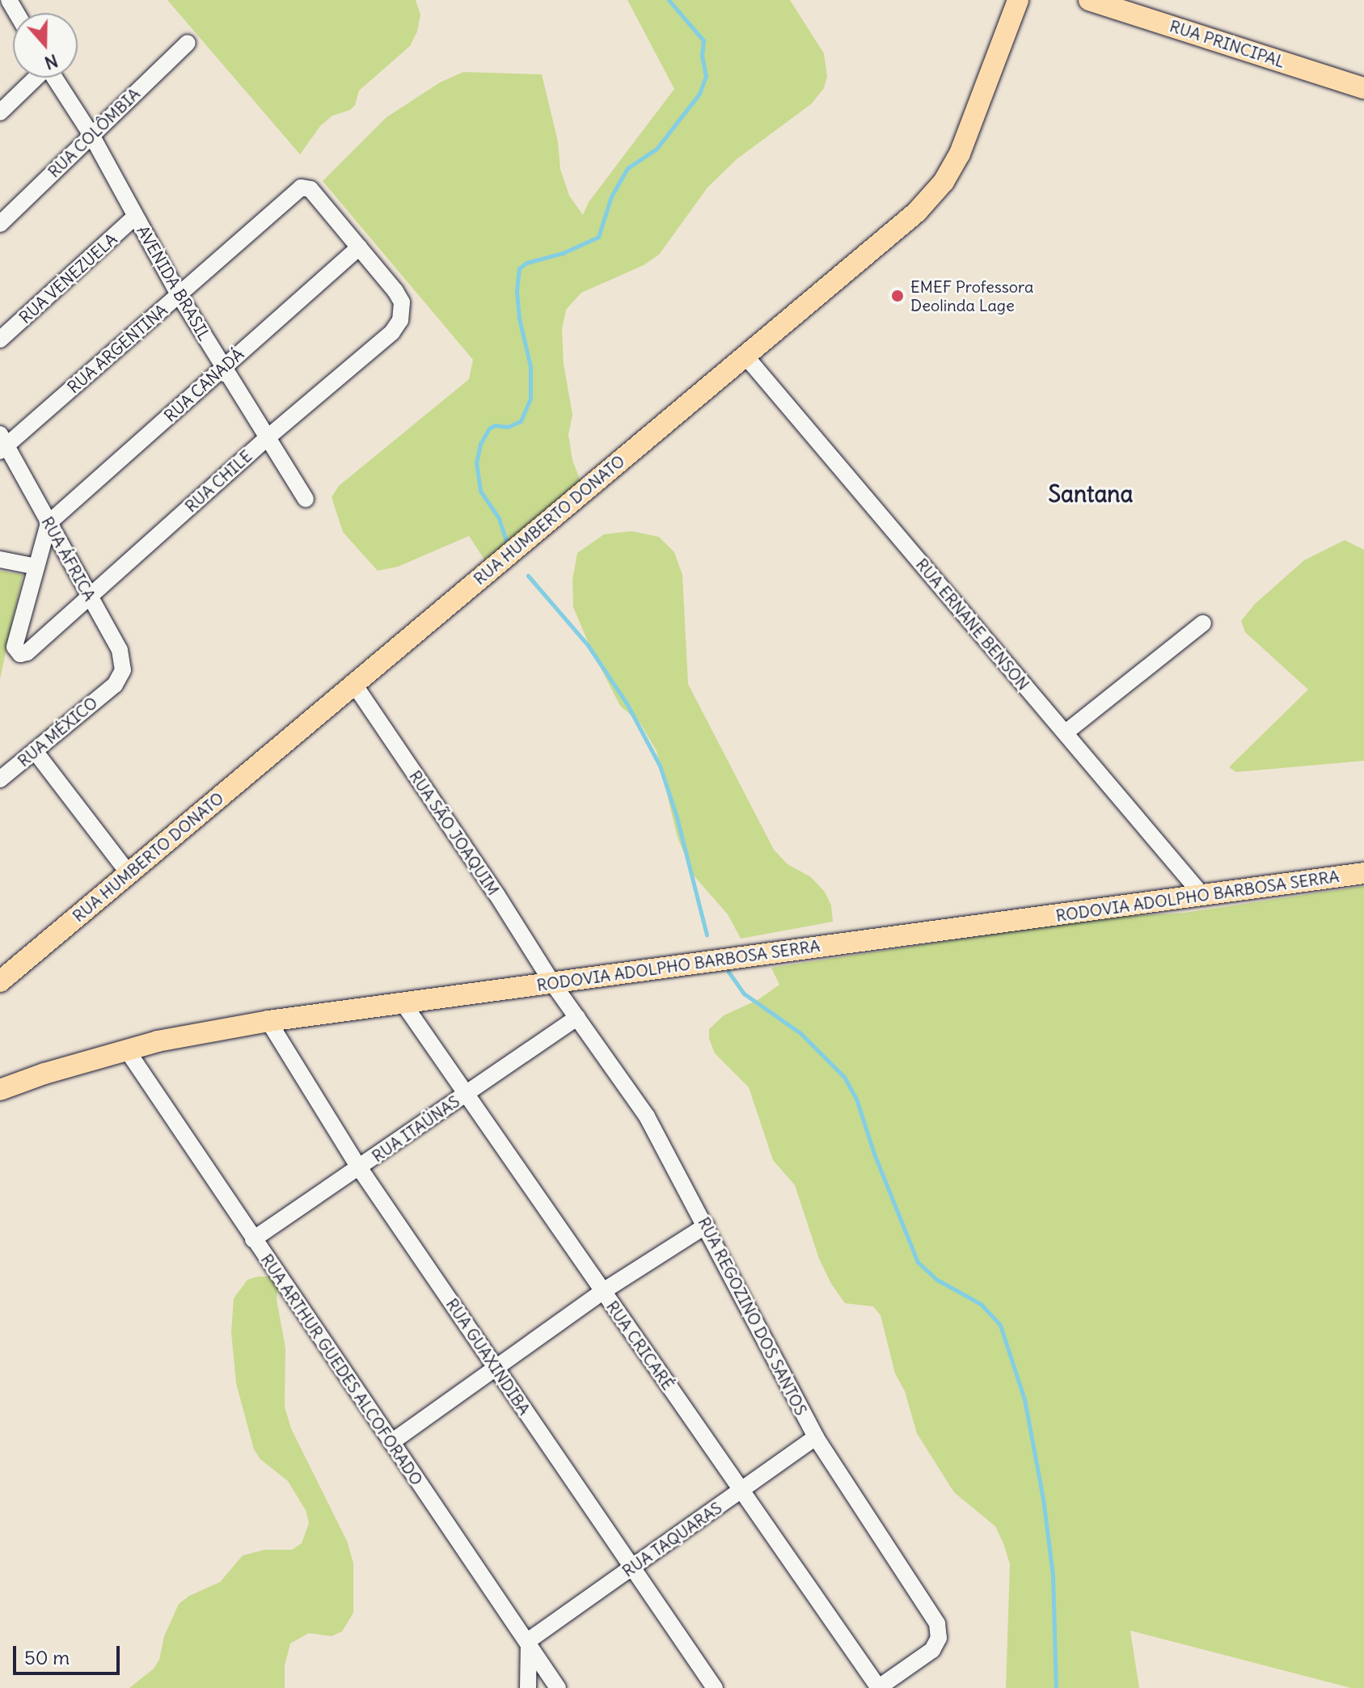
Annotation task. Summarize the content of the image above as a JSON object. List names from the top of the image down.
{
  "streets": {
    "main road": ["RUA PRINCIPAL", "RUA HUMBERTO DONATO", "RODOVIA ADOLPHO BARBOSA SERRA"],
    "street": [
      "RUA COLÔMBIA",
      "RUA VENEZUELA",
      "AVENIDA BRASIL",
      "RUA ARGENTINA",
      "RUA CANADÁ",
      "RUA CHILE",
      "RUA ÁFRICA",
      "RUA ERNANE BENSON",
      "RUA MÉXICO",
      "RUA SÃO JOAQUIM",
      "RUA ITAÚNAS",
      "RUA REGOZINO DOS SANTOS",
      "RUA CRICARÉ",
      "RUA GUAXINDIBA",
      "RUA ARTHUR GUEDES ALCOFORADO",
      "RUA TAQUARAS"
    ]
  },
  "crossings": [
    ["RUA COLÔMBIA", "AVENIDA BRASIL"],
    ["RUA VENEZUELA", "AVENIDA BRASIL"],
    ["AVENIDA BRASIL", "RUA ARGENTINA"],
    ["AVENIDA BRASIL", "RUA CANADÁ"],
    ["AVENIDA BRASIL", "RUA CHILE"],
    ["RUA ARGENTINA", "RUA CANADÁ"],
    ["RUA ARGENTINA", "RUA CHILE"],
    ["RUA ARGENTINA", "RUA ÁFRICA"],
    ["RUA CANADÁ", "RUA CHILE"],
    ["RUA CANADÁ", "RUA ÁFRICA"],
    ["RUA CHILE", "RUA ÁFRICA"],
    ["RUA HUMBERTO DONATO", "RUA ERNANE BENSON"],
    ["RUA HUMBERTO DONATO", "RUA SÃO JOAQUIM"],
    ["RUA ÁFRICA", "RUA MÉXICO"],
    ["RUA ERNANE BENSON", "RODOVIA ADOLPHO BARBOSA SERRA"],
    ["RUA SÃO JOAQUIM", "RODOVIA ADOLPHO BARBOSA SERRA"],
    ["RUA SÃO JOAQUIM", "RUA REGOZINO DOS SANTOS"],
    ["RODOVIA ADOLPHO BARBOSA SERRA", "RUA REGOZINO DOS SANTOS"],
    ["RODOVIA ADOLPHO BARBOSA SERRA", "RUA CRICARÉ"],
    ["RODOVIA ADOLPHO BARBOSA SERRA", "RUA GUAXINDIBA"],
    ["RODOVIA ADOLPHO BARBOSA SERRA", "RUA ARTHUR GUEDES ALCOFORADO"],
    ["RUA ITAÚNAS", "RUA REGOZINO DOS SANTOS"],
    ["RUA ITAÚNAS", "RUA CRICARÉ"],
    ["RUA ITAÚNAS", "RUA GUAXINDIBA"],
    ["RUA ITAÚNAS", "RUA ARTHUR GUEDES ALCOFORADO"],
    ["RUA REGOZINO DOS SANTOS", "RUA CRICARÉ"],
    ["RUA REGOZINO DOS SANTOS", "RUA TAQUARAS"],
    ["RUA CRICARÉ", "RUA TAQUARAS"],
    ["RUA GUAXINDIBA", "RUA TAQUARAS"],
    ["RUA ARTHUR GUEDES ALCOFORADO", "RUA TAQUARAS"]
  ],
  "districts": ["Santana"],
  "places": ["EMEF Professora Deolinda Lage"],
  "scale_bar": "50 m",
  "north": "bottom"
}
